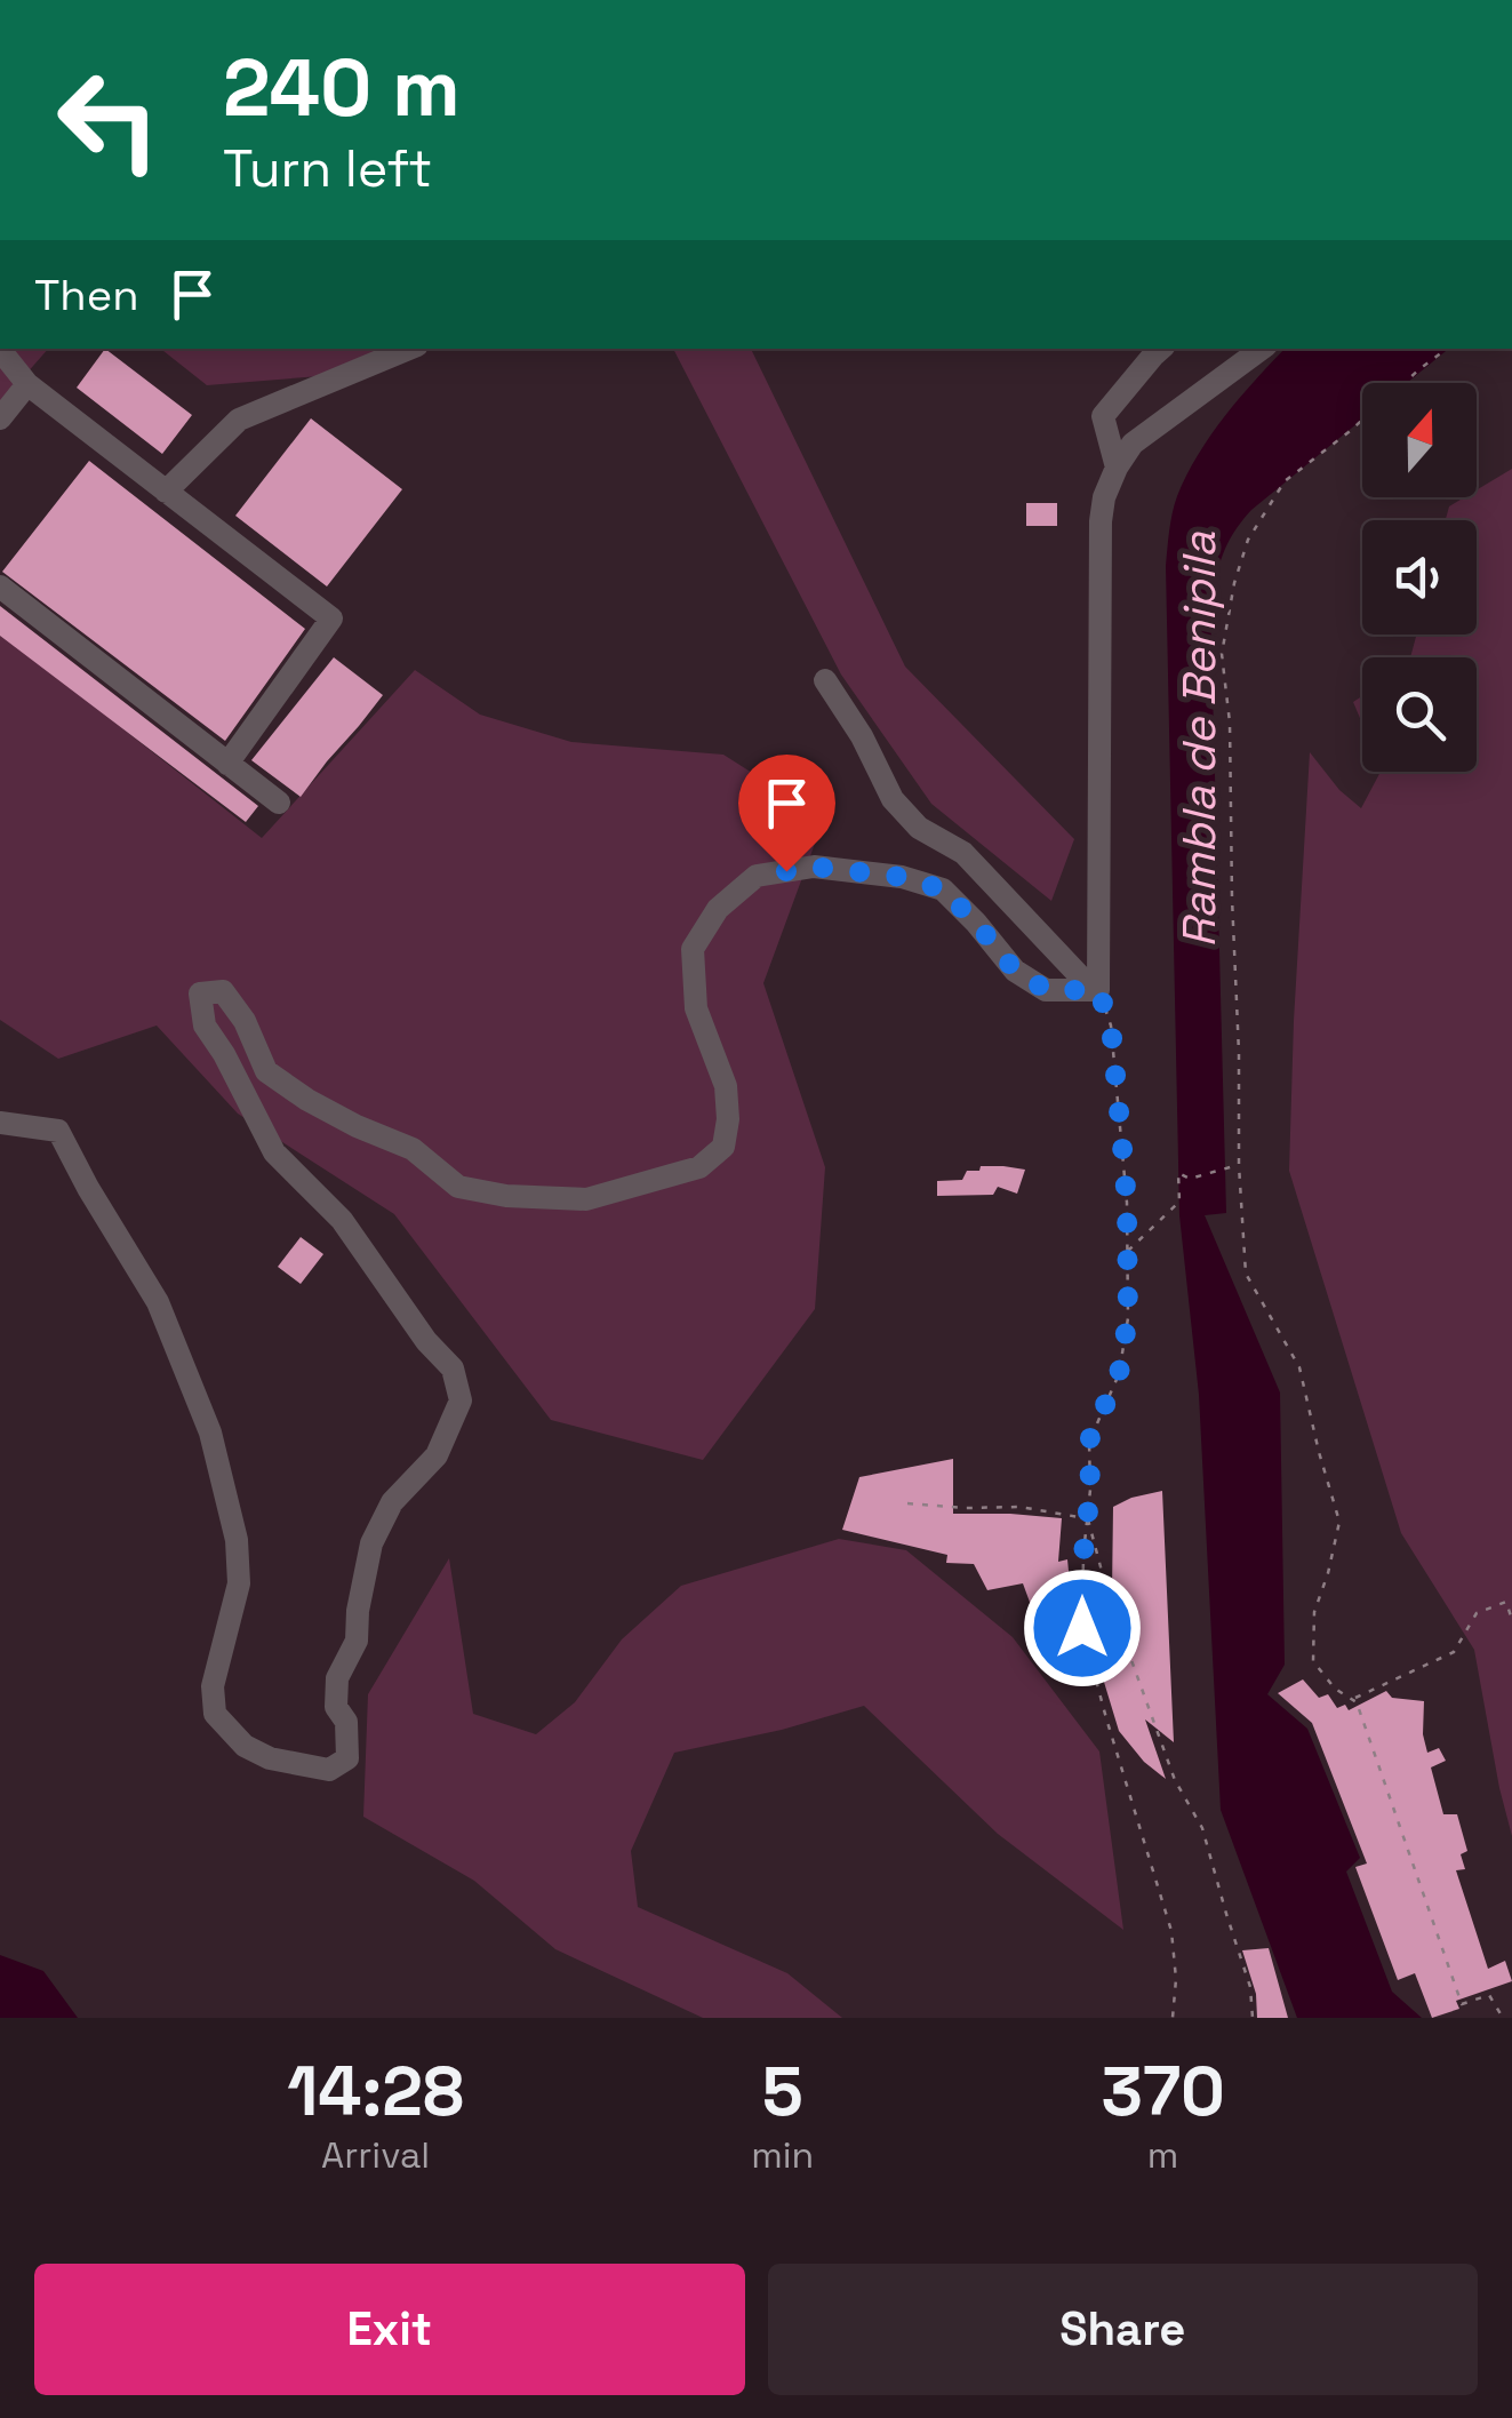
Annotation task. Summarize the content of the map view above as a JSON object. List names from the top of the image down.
{
  "water": ["Rambla de Benipila"],
  "north": "top",
  "page": {
    "turn": ["240 m", "Turn left"],
    "then": "Then",
    "eta": [
      "14:28",
      "Arrival",
      "5",
      "min",
      "370",
      "m"
    ],
    "buttons": ["Exit", "Share"]
  }
}
